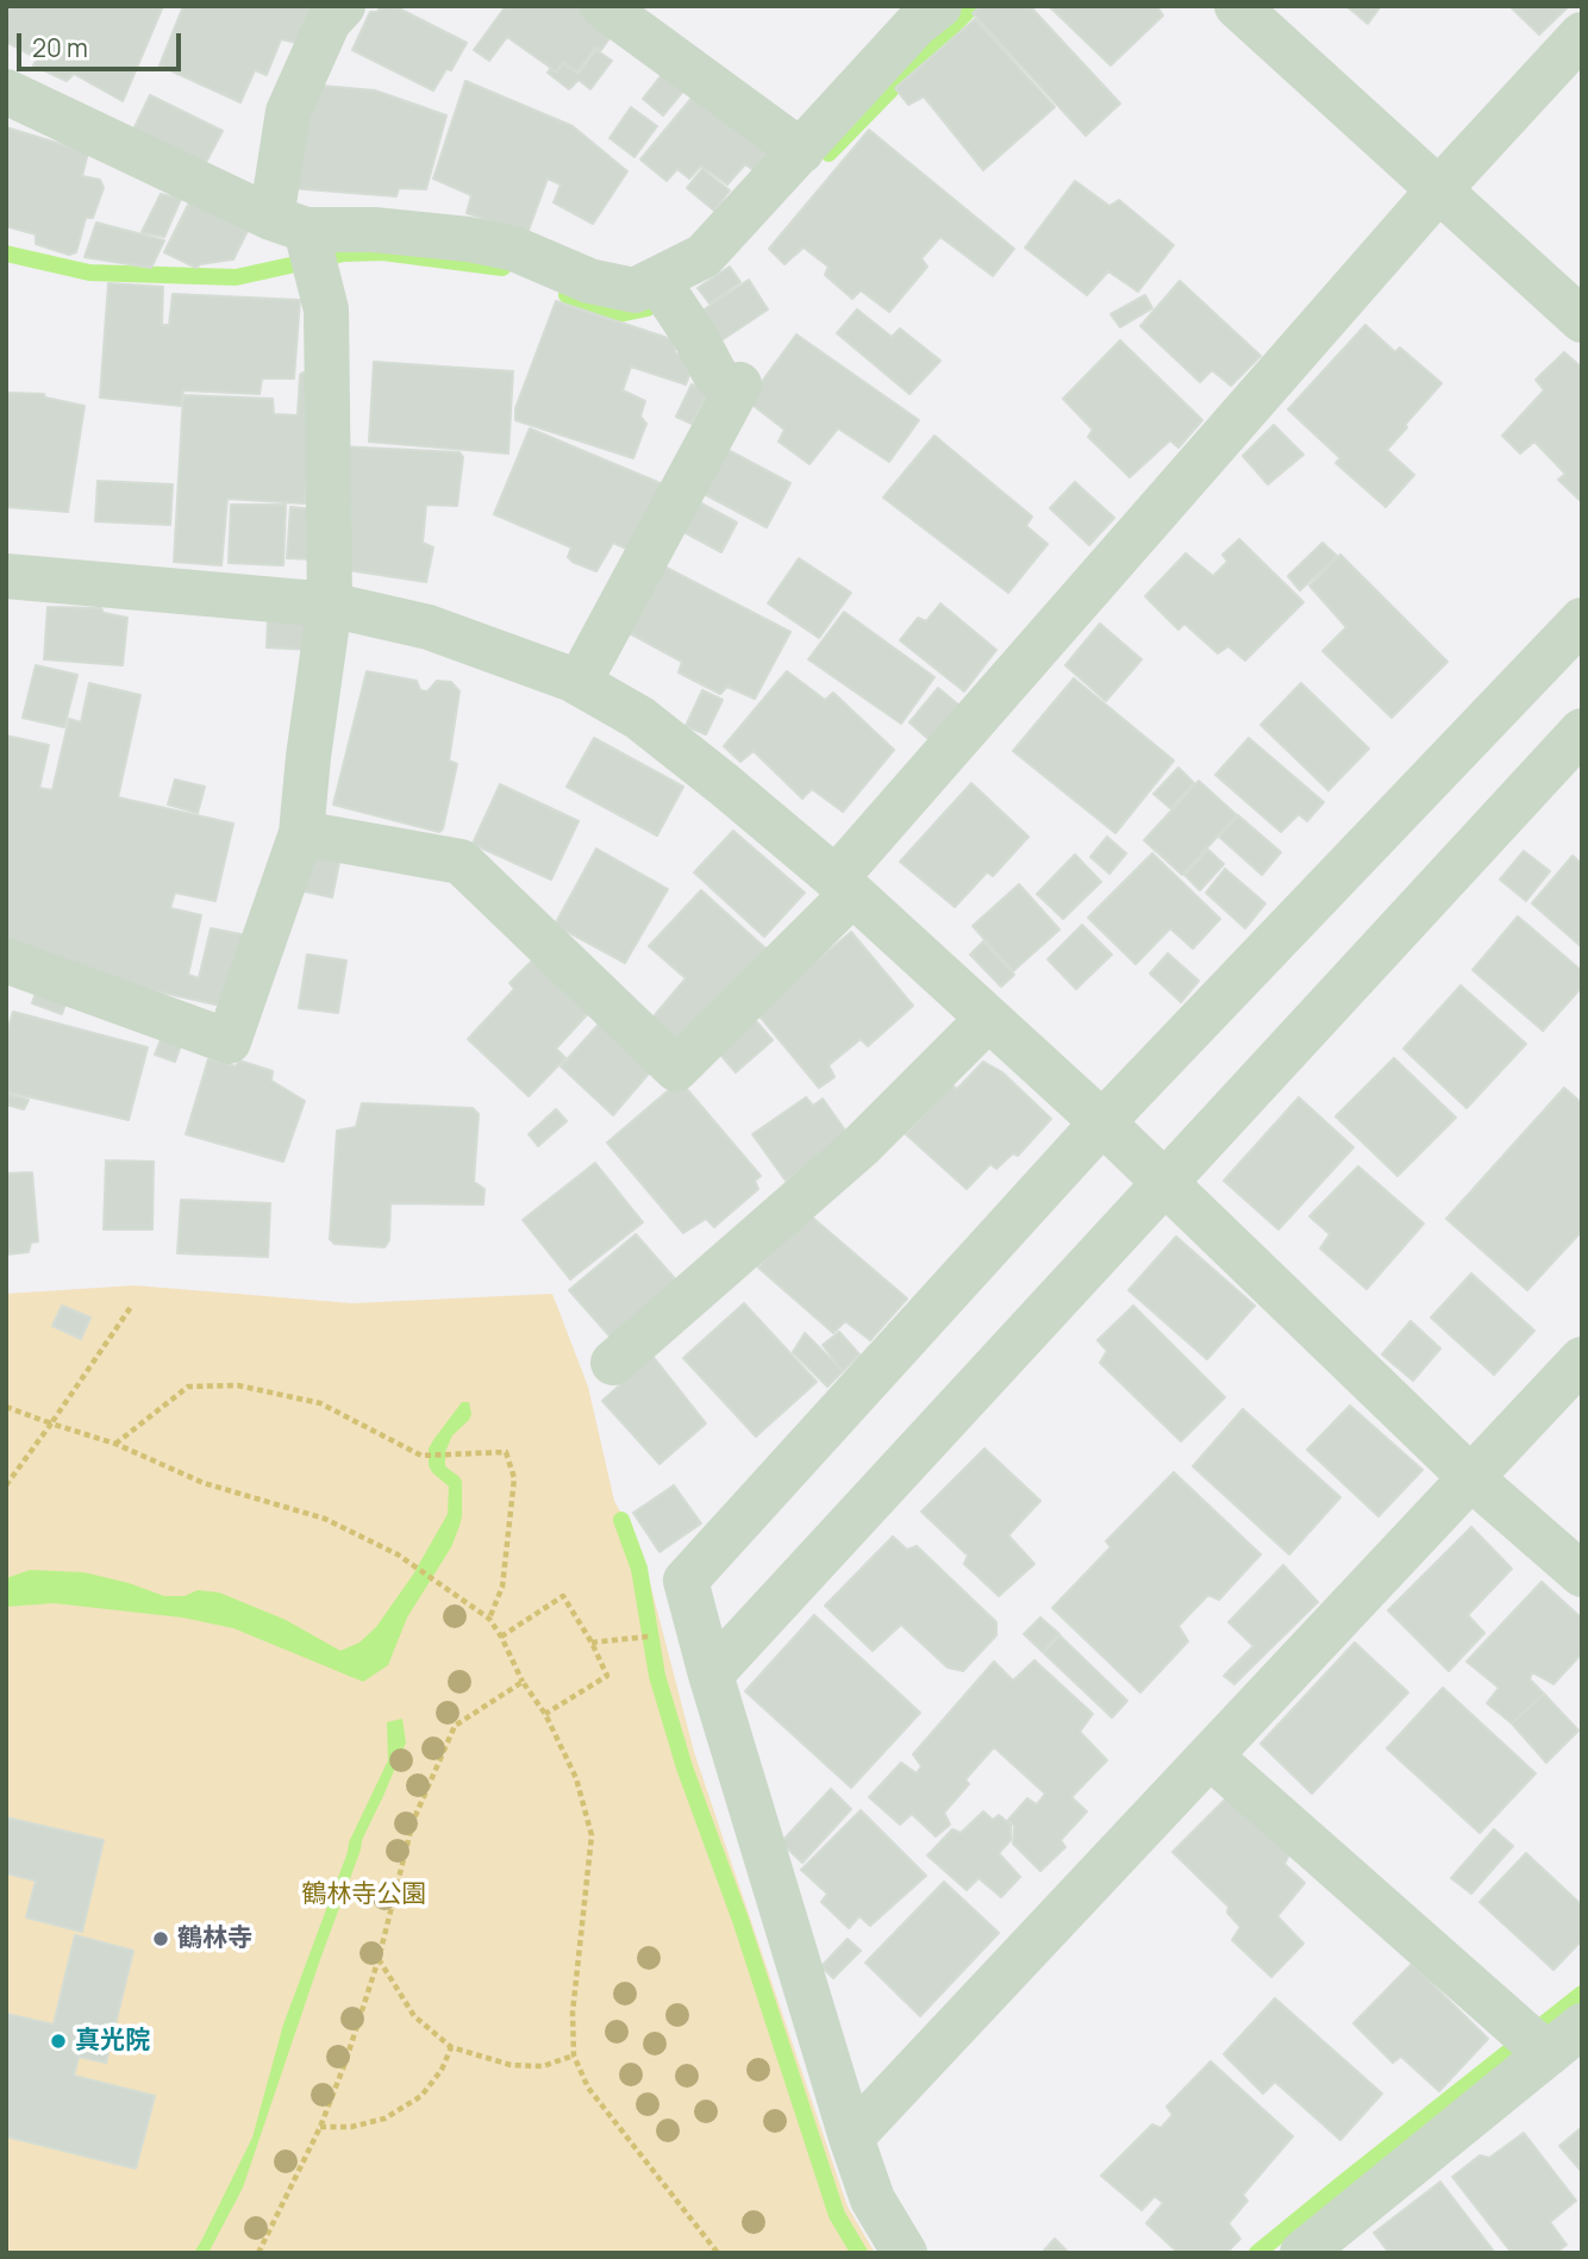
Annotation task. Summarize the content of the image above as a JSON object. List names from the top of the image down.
{
  "parks": ["鶴林寺公園"],
  "places": ["鶴林寺", "真光院"],
  "scale_bar": "20 m"
}
